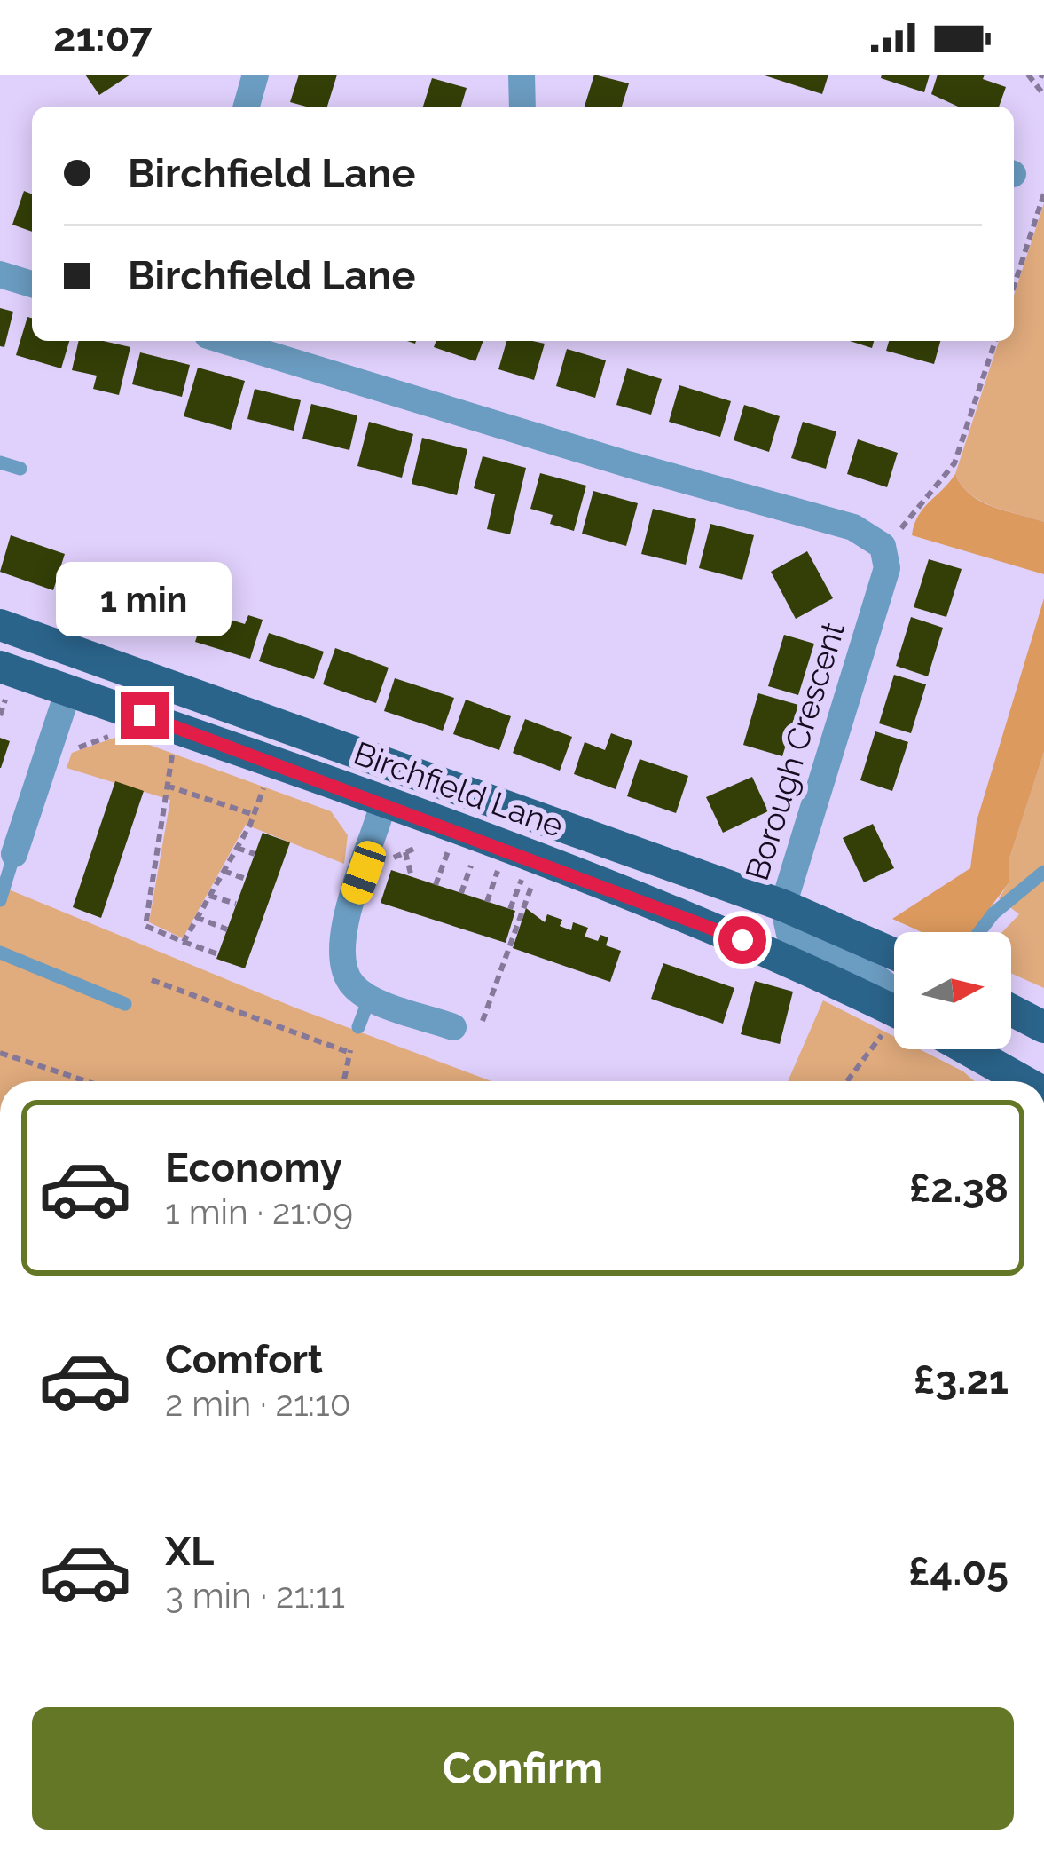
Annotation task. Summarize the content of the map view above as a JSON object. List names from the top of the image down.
{
  "streets": {
    "main road": ["Birchfield Lane"],
    "street": ["Borough Crescent"]
  },
  "crossings": [
    ["Borough Crescent", "Birchfield Lane"]
  ],
  "north": "right",
  "page": {
    "status": "21:07",
    "banner": ["Birchfield Lane", "Birchfield Lane"],
    "bubble": "1 min",
    "list": [
      {
        "name": "Economy",
        "note": "1 min · 21:09",
        "value": "£2.38"
      },
      {
        "name": "Comfort",
        "note": "2 min · 21:10",
        "value": "£3.21"
      },
      {
        "name": "XL",
        "note": "3 min · 21:11",
        "value": "£4.05"
      }
    ],
    "buttons": "Confirm"
  }
}
